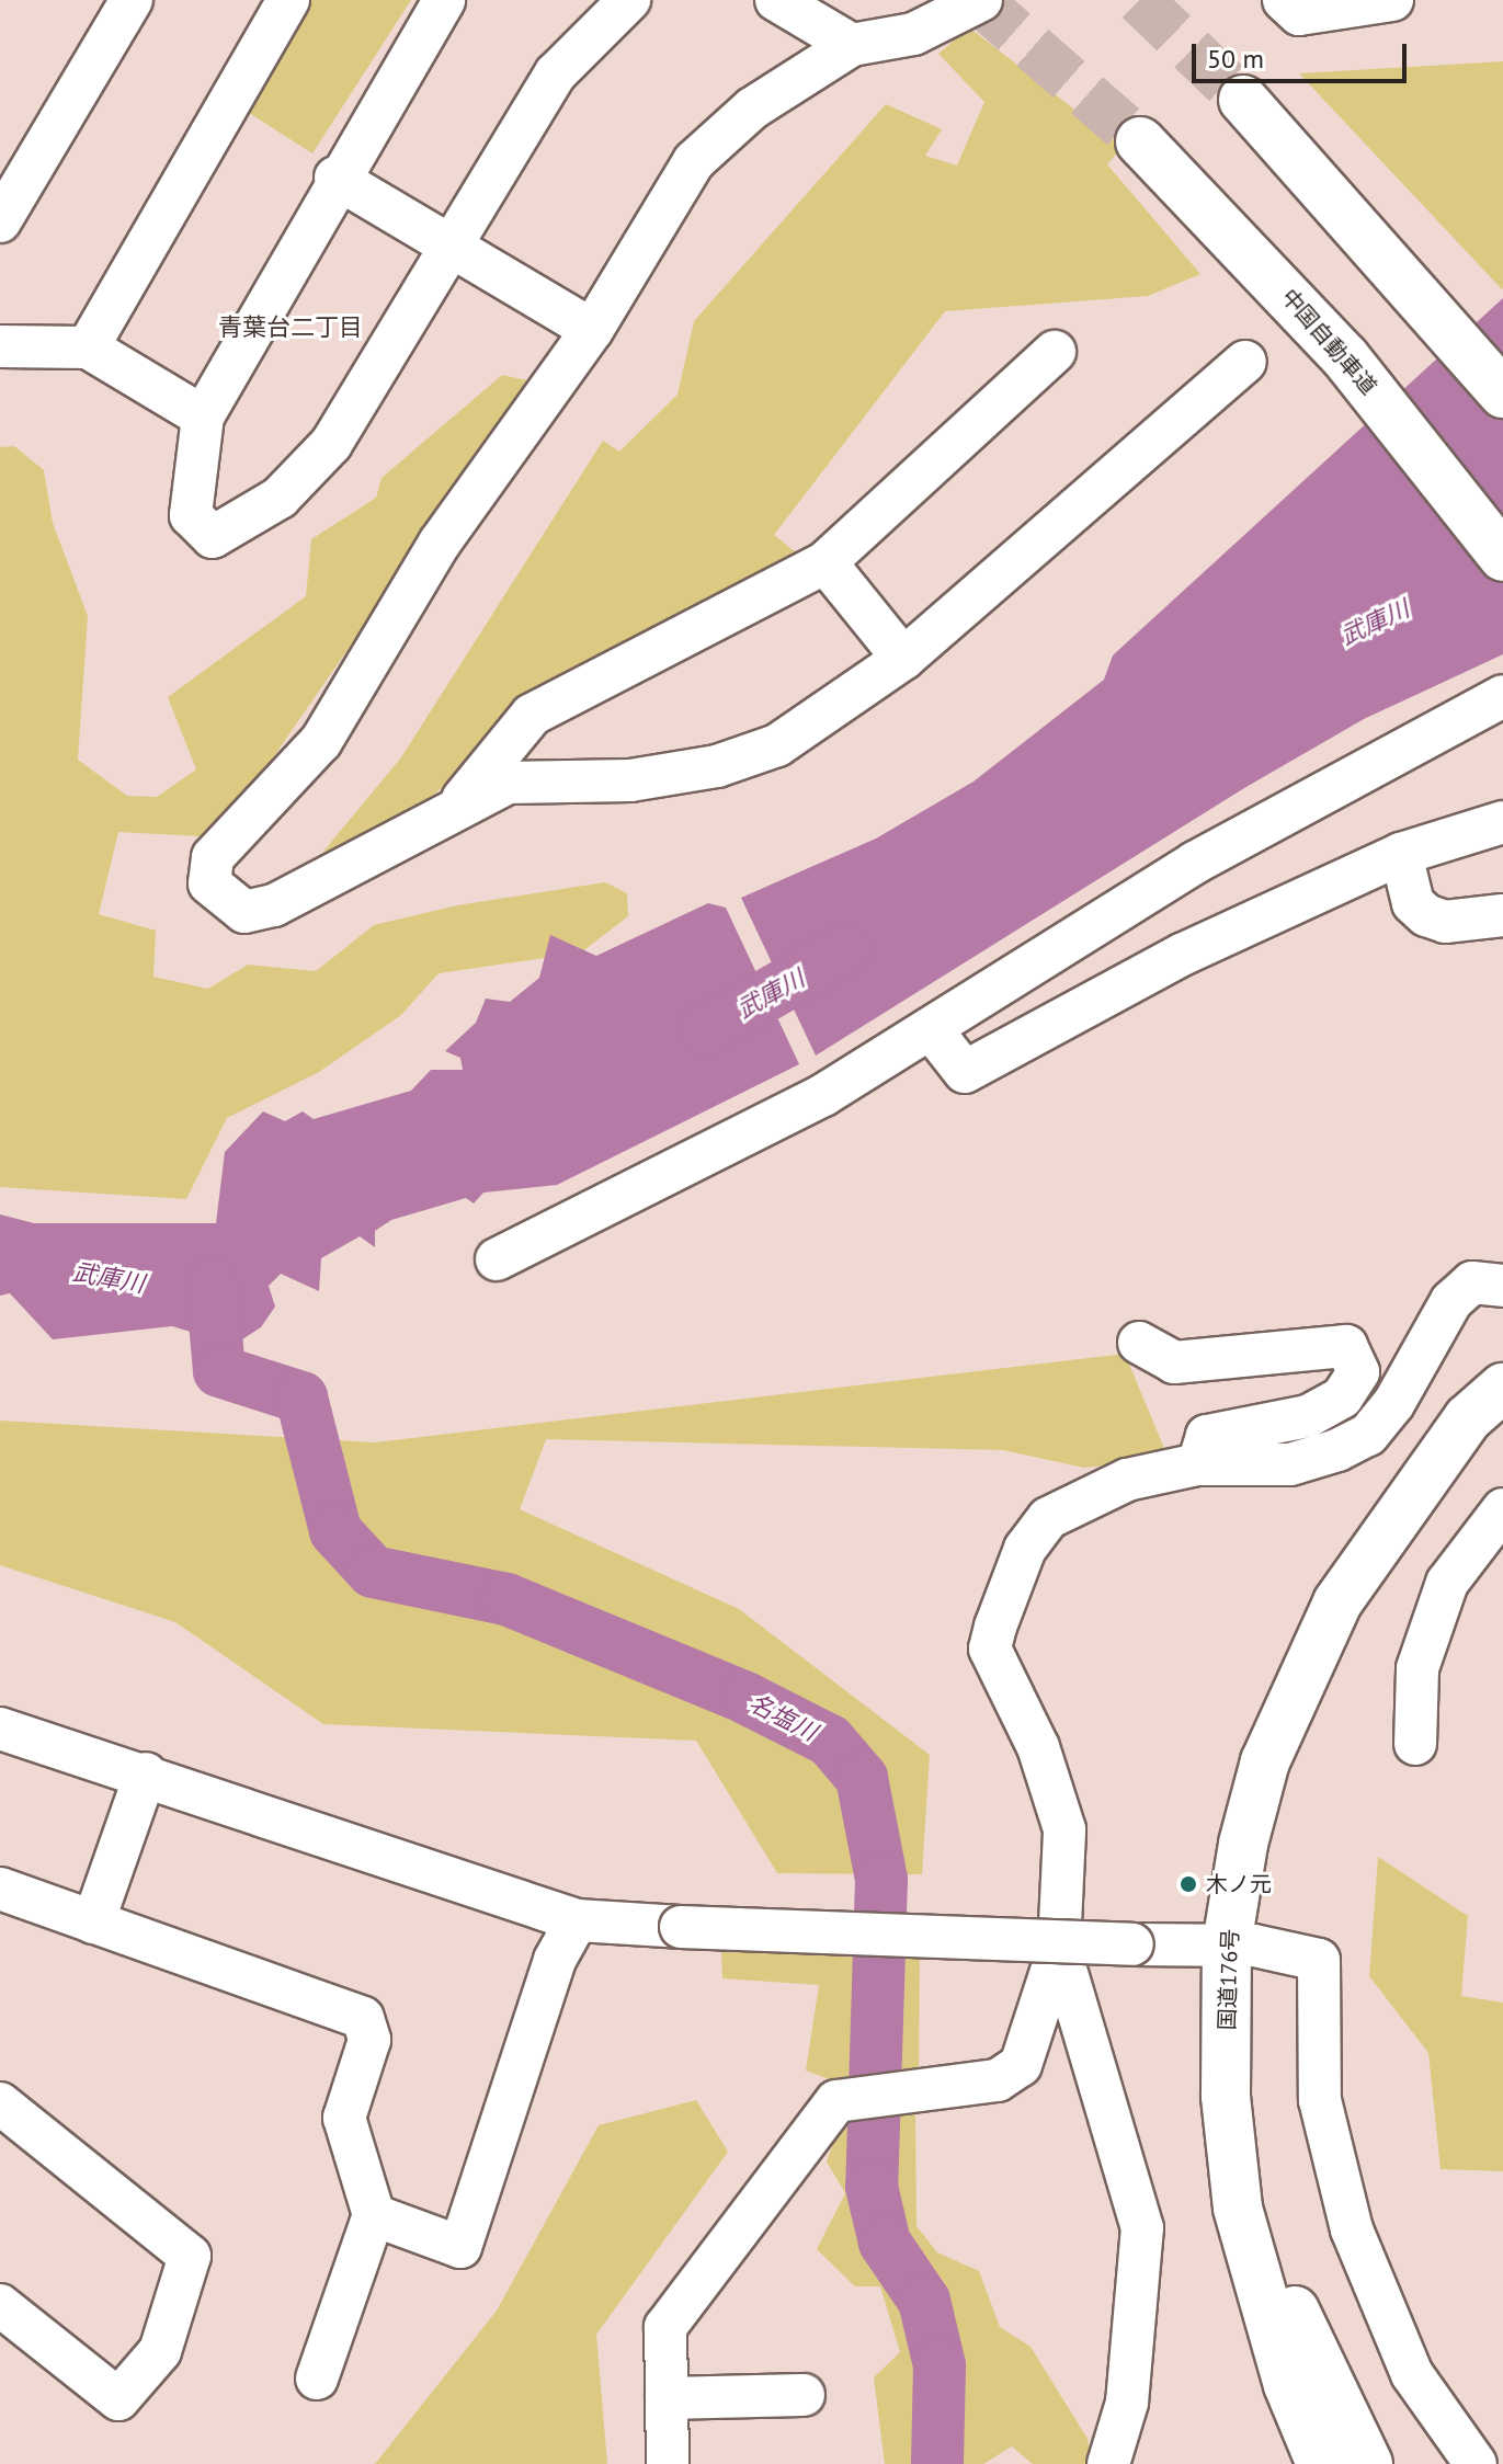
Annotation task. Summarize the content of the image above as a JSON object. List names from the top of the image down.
{
  "streets": {
    "highway": ["中国自動車道", "国道176号"]
  },
  "districts": ["青葉台二丁目"],
  "water": ["武庫川", "名塩川"],
  "places": ["木ノ元"],
  "scale_bar": "50 m"
}
